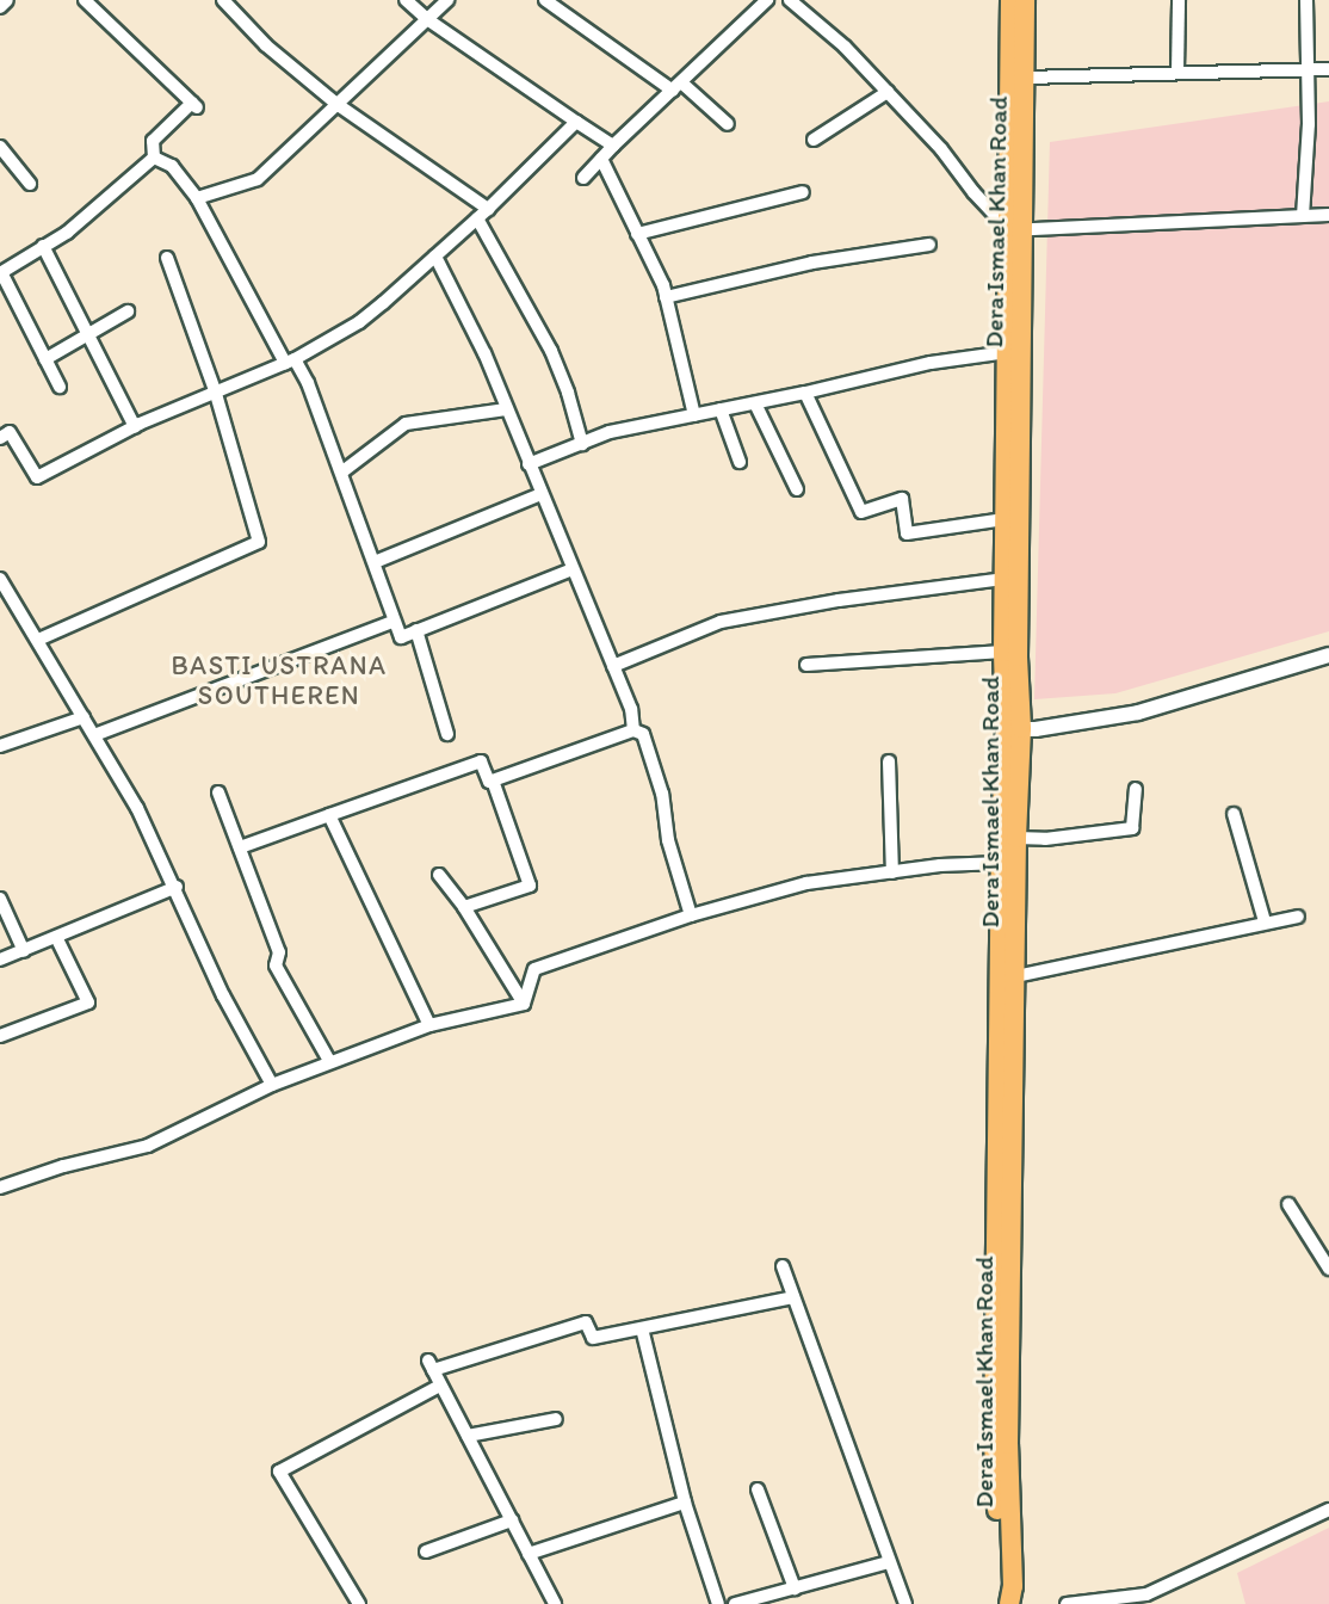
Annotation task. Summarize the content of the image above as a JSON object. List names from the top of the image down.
{
  "streets": {
    "highway": ["Dera Ismael Khan Road"]
  },
  "districts": ["BASTI USTRANA SOUTHEREN"]
}
